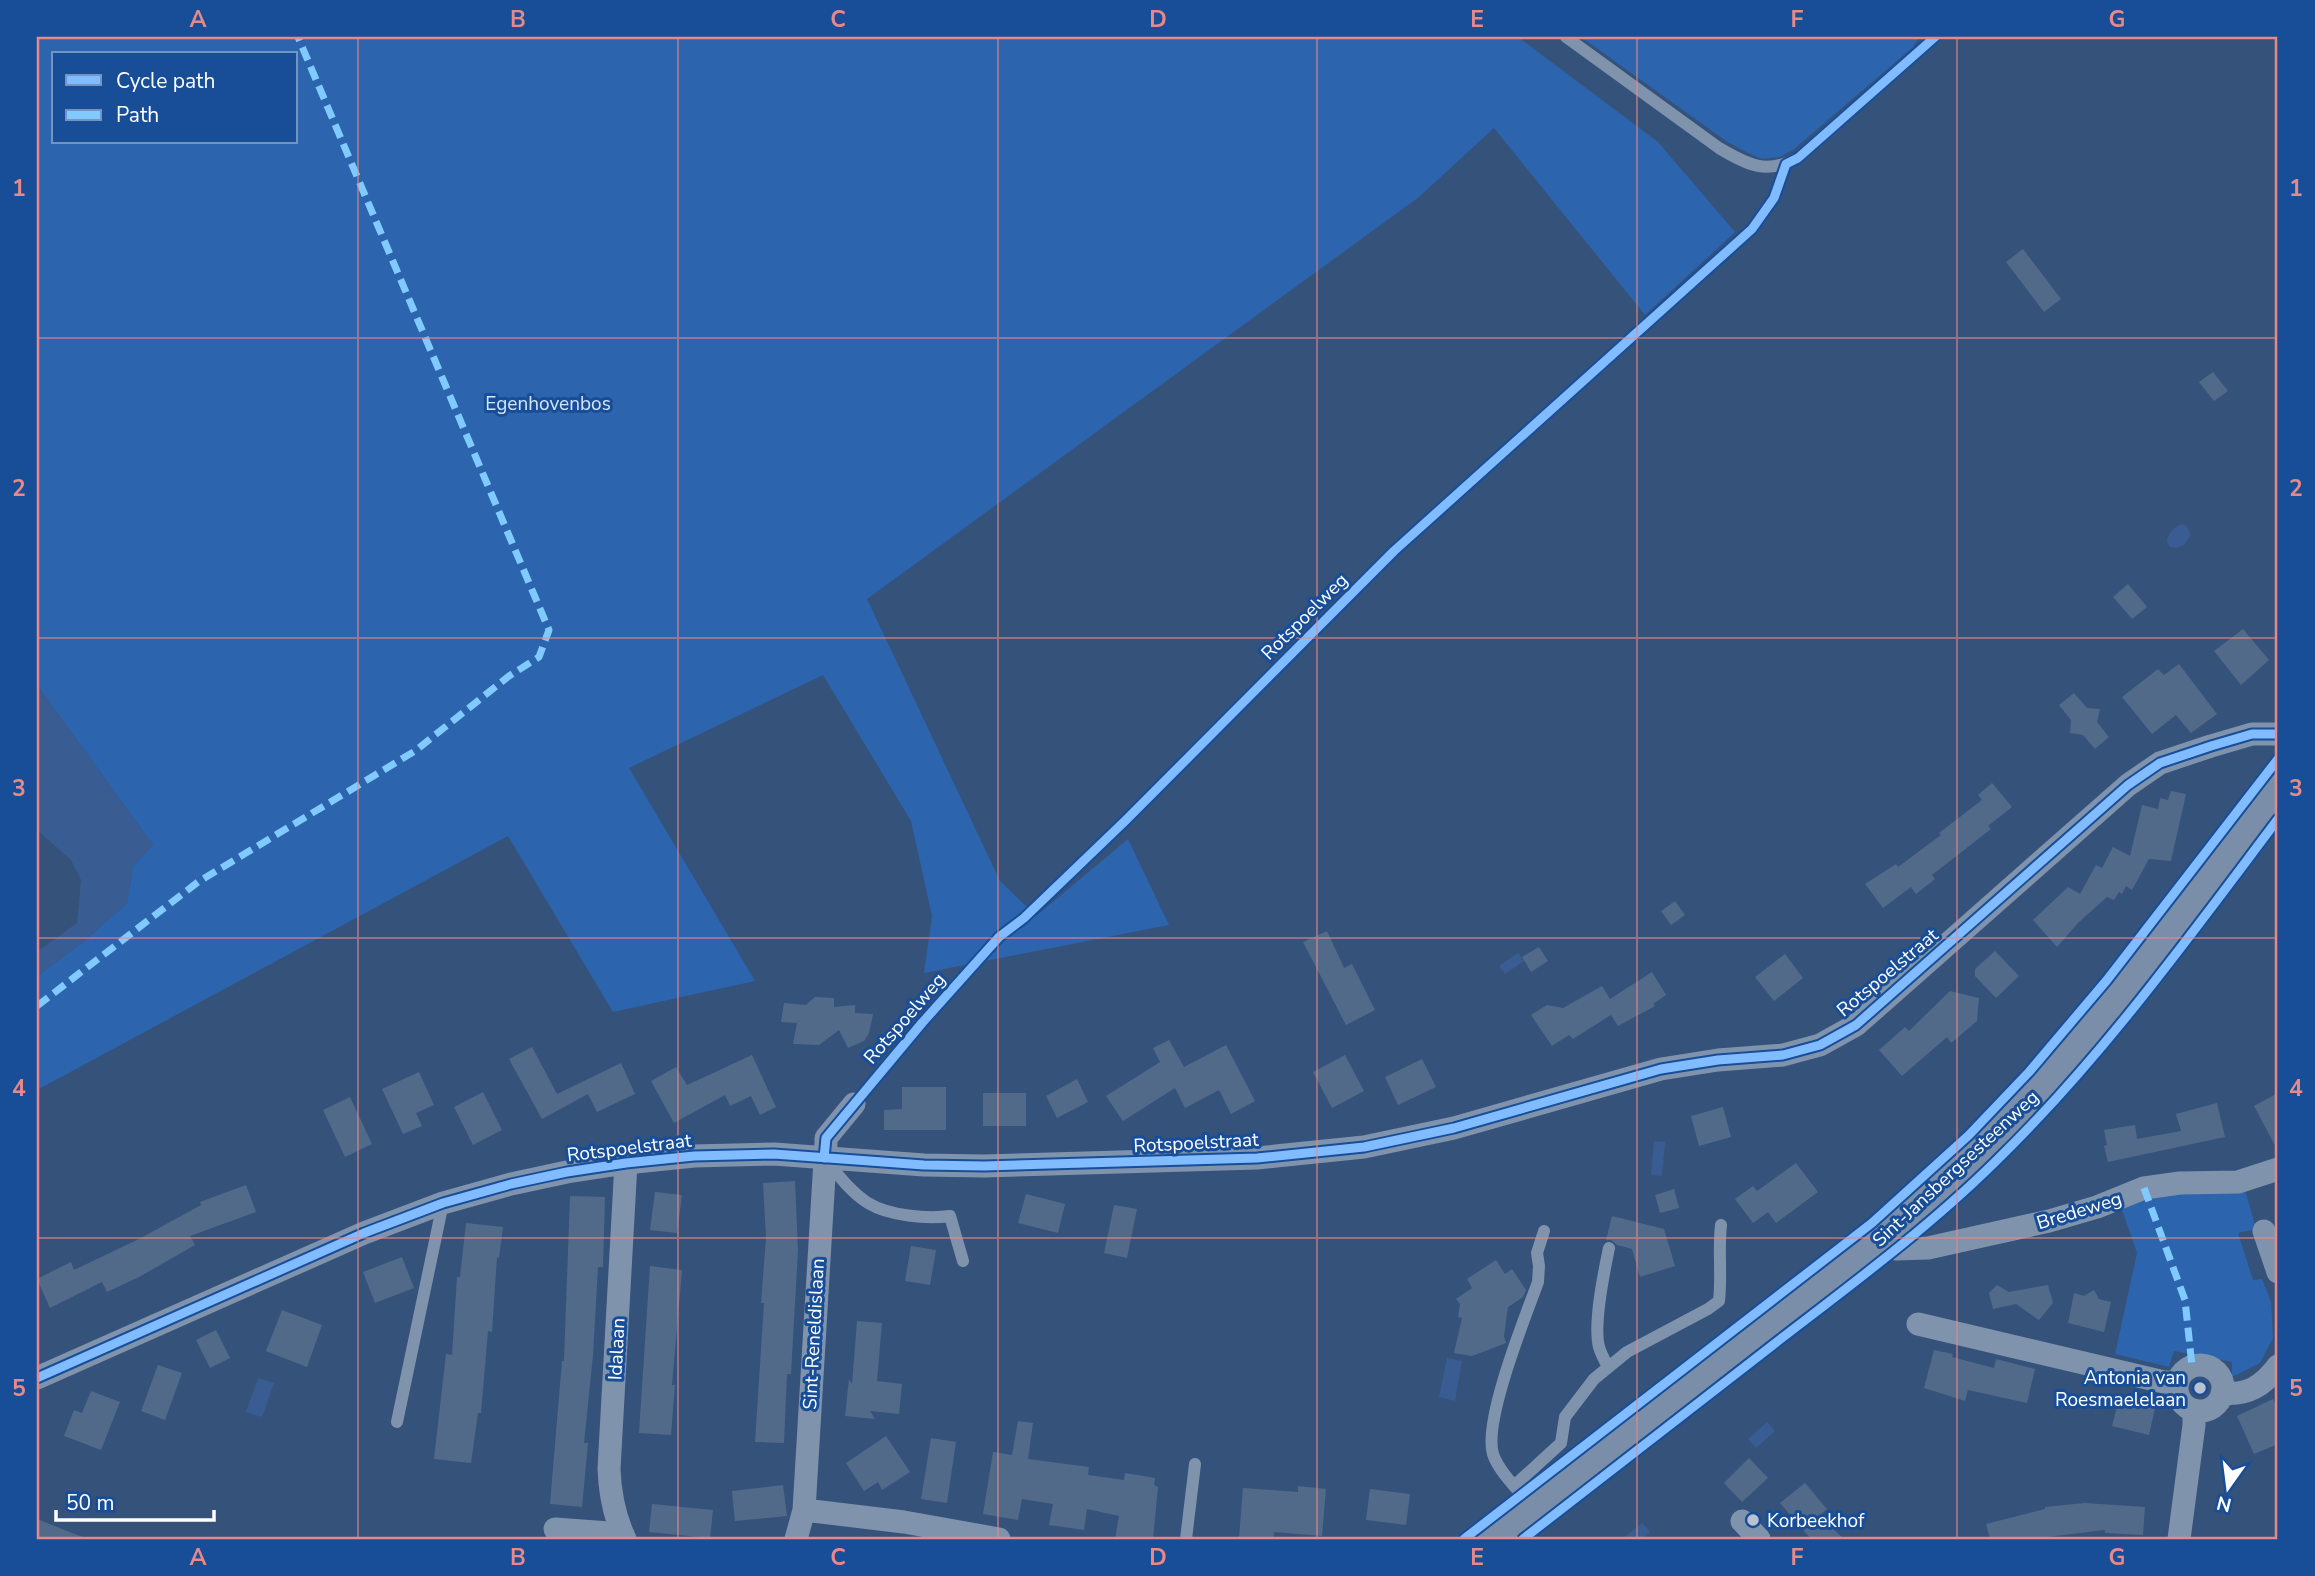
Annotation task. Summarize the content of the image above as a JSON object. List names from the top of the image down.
{
  "streets": {
    "main road": ["Sint-Jansbergsesteenweg"],
    "street": [
      "Rotspoelstraat",
      "Bredeweg",
      "Sint-Reneldislaan",
      "Idalaan"
    ],
    "cycle path": ["Rotspoelweg"]
  },
  "crossings": [
    ["Rotspoelstraat", "Sint-Reneldislaan"],
    ["Rotspoelstraat", "Idalaan"],
    ["Sint-Jansbergsesteenweg", "Bredeweg"]
  ],
  "parks": ["Egenhovenbos"],
  "places": ["Antonia van Roesmaelelaan", "Korbeekhof"],
  "legend": ["Cycle path", "Path"],
  "scale_bar": "50 m",
  "north": "bottom",
  "grid": {
    "columns": [
      "A",
      "B",
      "C",
      "D",
      "E",
      "F",
      "G"
    ],
    "rows": [
      "1",
      "2",
      "3",
      "4",
      "5"
    ]
  }
}
